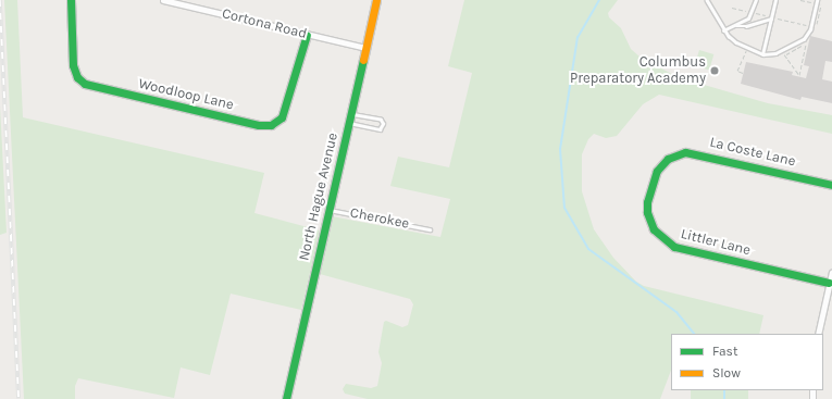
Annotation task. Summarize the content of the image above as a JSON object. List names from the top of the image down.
{
  "streets": {
    "street": [
      "Cortona Road",
      "Woodloop Lane",
      "La Coste Lane",
      "North Hague Avenue",
      "Littler Lane"
    ],
    "lane": ["Cherokee"]
  },
  "crossings": [
    ["Cortona Road", "Woodloop Lane"],
    ["Cortona Road", "North Hague Avenue"],
    ["La Coste Lane", "Littler Lane"],
    ["North Hague Avenue", "Cherokee"]
  ],
  "places": ["Columbus Preparatory Academy"],
  "legend": ["Fast", "Slow"]
}
